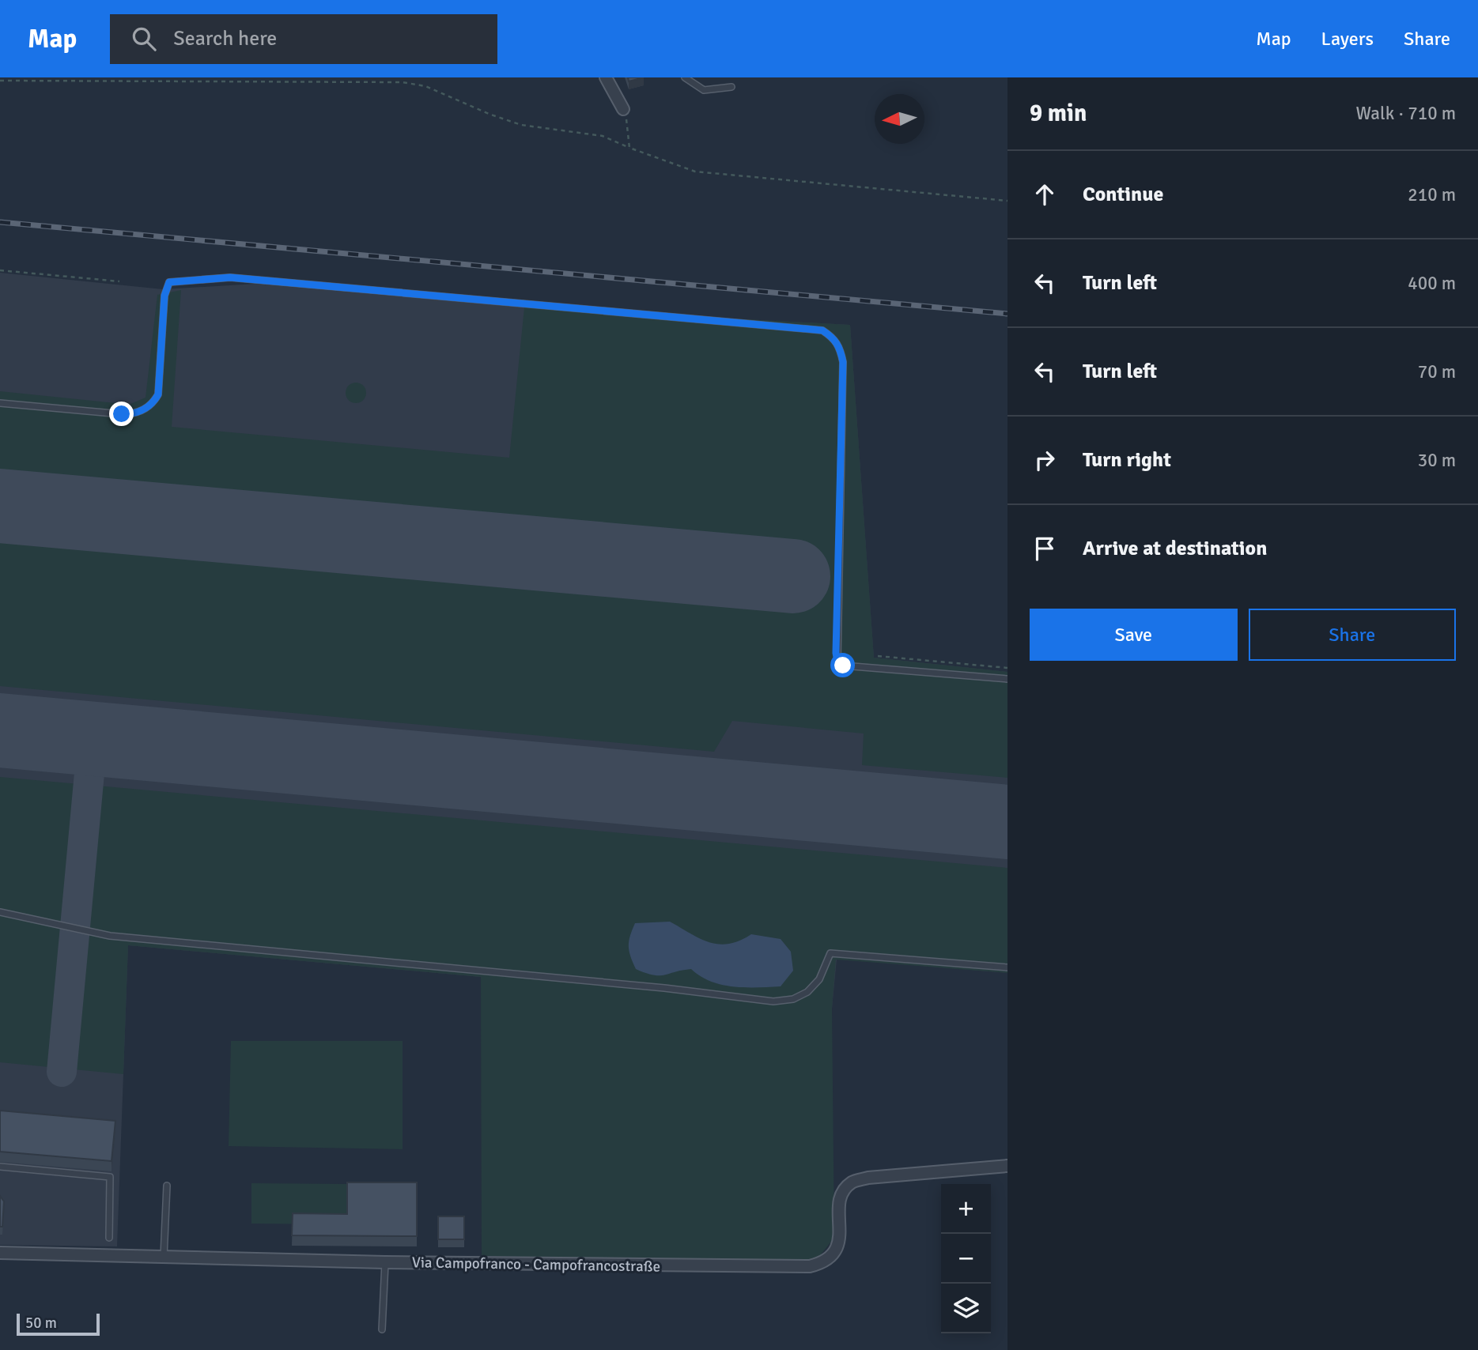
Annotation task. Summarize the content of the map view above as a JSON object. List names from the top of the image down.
{
  "streets": {
    "street": ["Via Campofranco - Campofrancostraße"]
  },
  "scale_bar": "50 m",
  "north": "left",
  "page": {
    "header": "Map",
    "search": "Search here",
    "nav": ["Map", "Layers", "Share"],
    "heading": ["9 min", "Walk · 710 m"],
    "list": [
      ["Continue", "210 m"],
      ["Turn left", "400 m"],
      ["Turn left", "70 m"],
      ["Turn right", "30 m"],
      "Arrive at destination"
    ],
    "buttons": ["Save", "Share"],
    "map_buttons": ["+", "−"],
    "scale": "50 m"
  }
}
